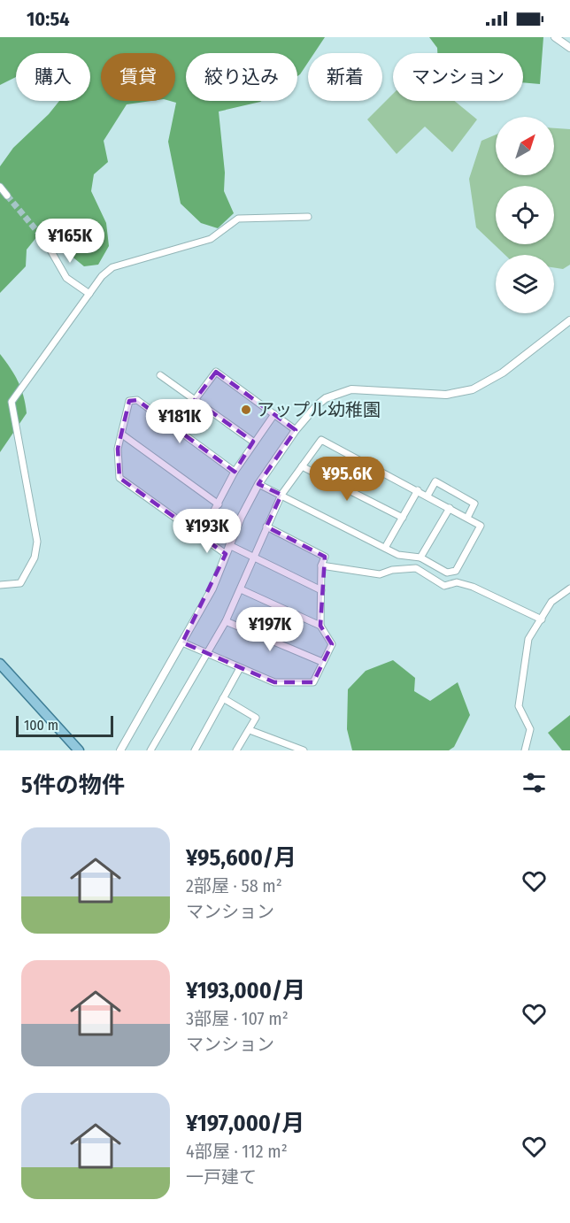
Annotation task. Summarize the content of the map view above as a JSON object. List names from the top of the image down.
{
  "places": ["アップル幼稚園"],
  "scale_bar": "100 m",
  "north": "top right",
  "page": {
    "status": "10:54",
    "chip": [
      "購入",
      "賃貸",
      "絞り込み",
      "新着",
      "マンション"
    ],
    "price": [
      "¥165K",
      "¥181K",
      "¥95.6K",
      "¥193K",
      "¥197K"
    ],
    "scale": "100 m",
    "heading": "5件の物件",
    "list": [
      {
        "name": "¥95,600/月",
        "note": "2部屋 · 58 m² · マンション"
      },
      {
        "name": "¥193,000/月",
        "note": "3部屋 · 107 m² · マンション"
      },
      {
        "name": "¥197,000/月",
        "note": "4部屋 · 112 m² · 一戸建て"
      }
    ]
  }
}
